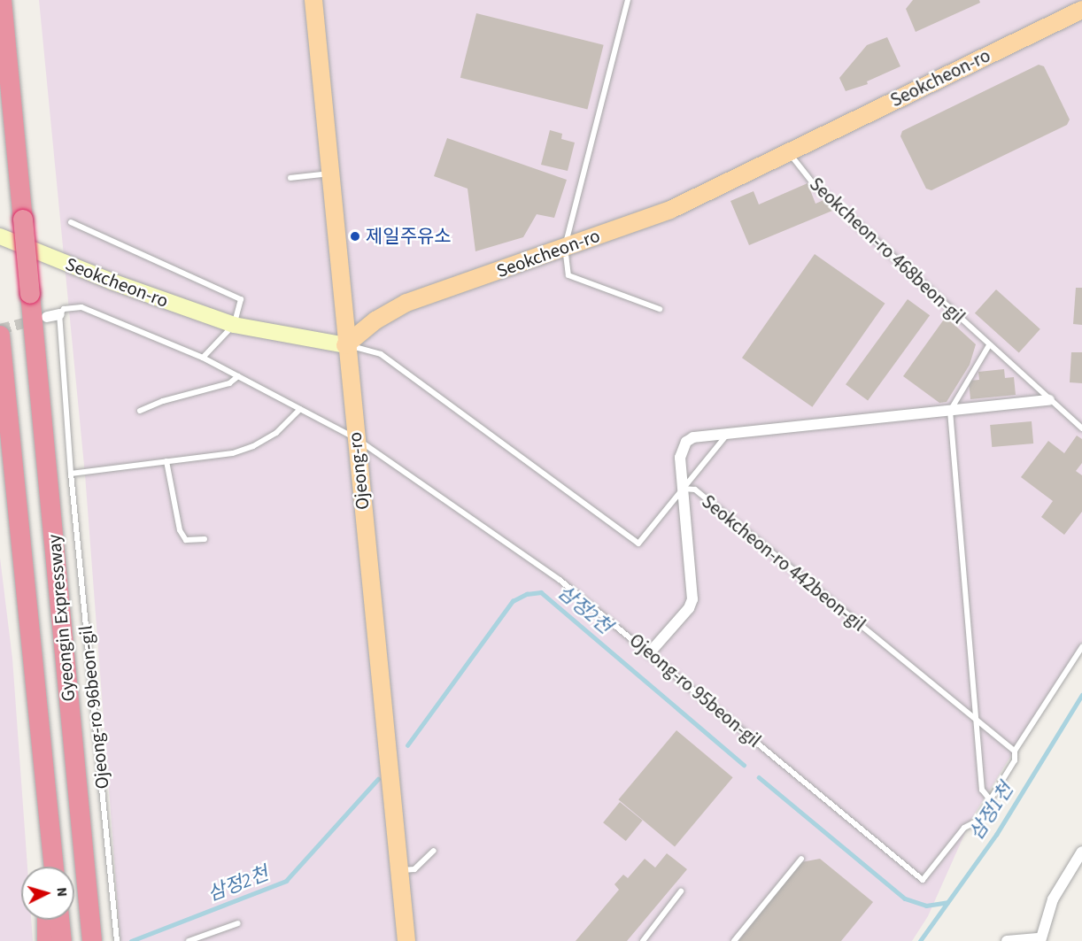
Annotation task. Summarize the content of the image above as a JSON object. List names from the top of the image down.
{
  "streets": {
    "highway": ["Gyeongin Expressway"],
    "main road": ["Seokcheon-ro", "Ojeong-ro"],
    "lane": [
      "Seokcheon-ro 468beon-gil",
      "Seokcheon-ro 442beon-gil",
      "Ojeong-ro 95beon-gil",
      "Ojeong-ro 96beon-gil"
    ]
  },
  "crossings": [
    ["Seokcheon-ro", "Seokcheon-ro 468beon-gil"],
    ["Seokcheon-ro", "Ojeong-ro"],
    ["Seokcheon-ro", "Seokcheon-ro 442beon-gil"],
    ["Ojeong-ro", "Seokcheon-ro 442beon-gil"],
    ["Ojeong-ro", "Ojeong-ro 95beon-gil"]
  ],
  "water": ["삼정2천", "삼정1천"],
  "places": ["제일주유소"],
  "north": "right"
}
